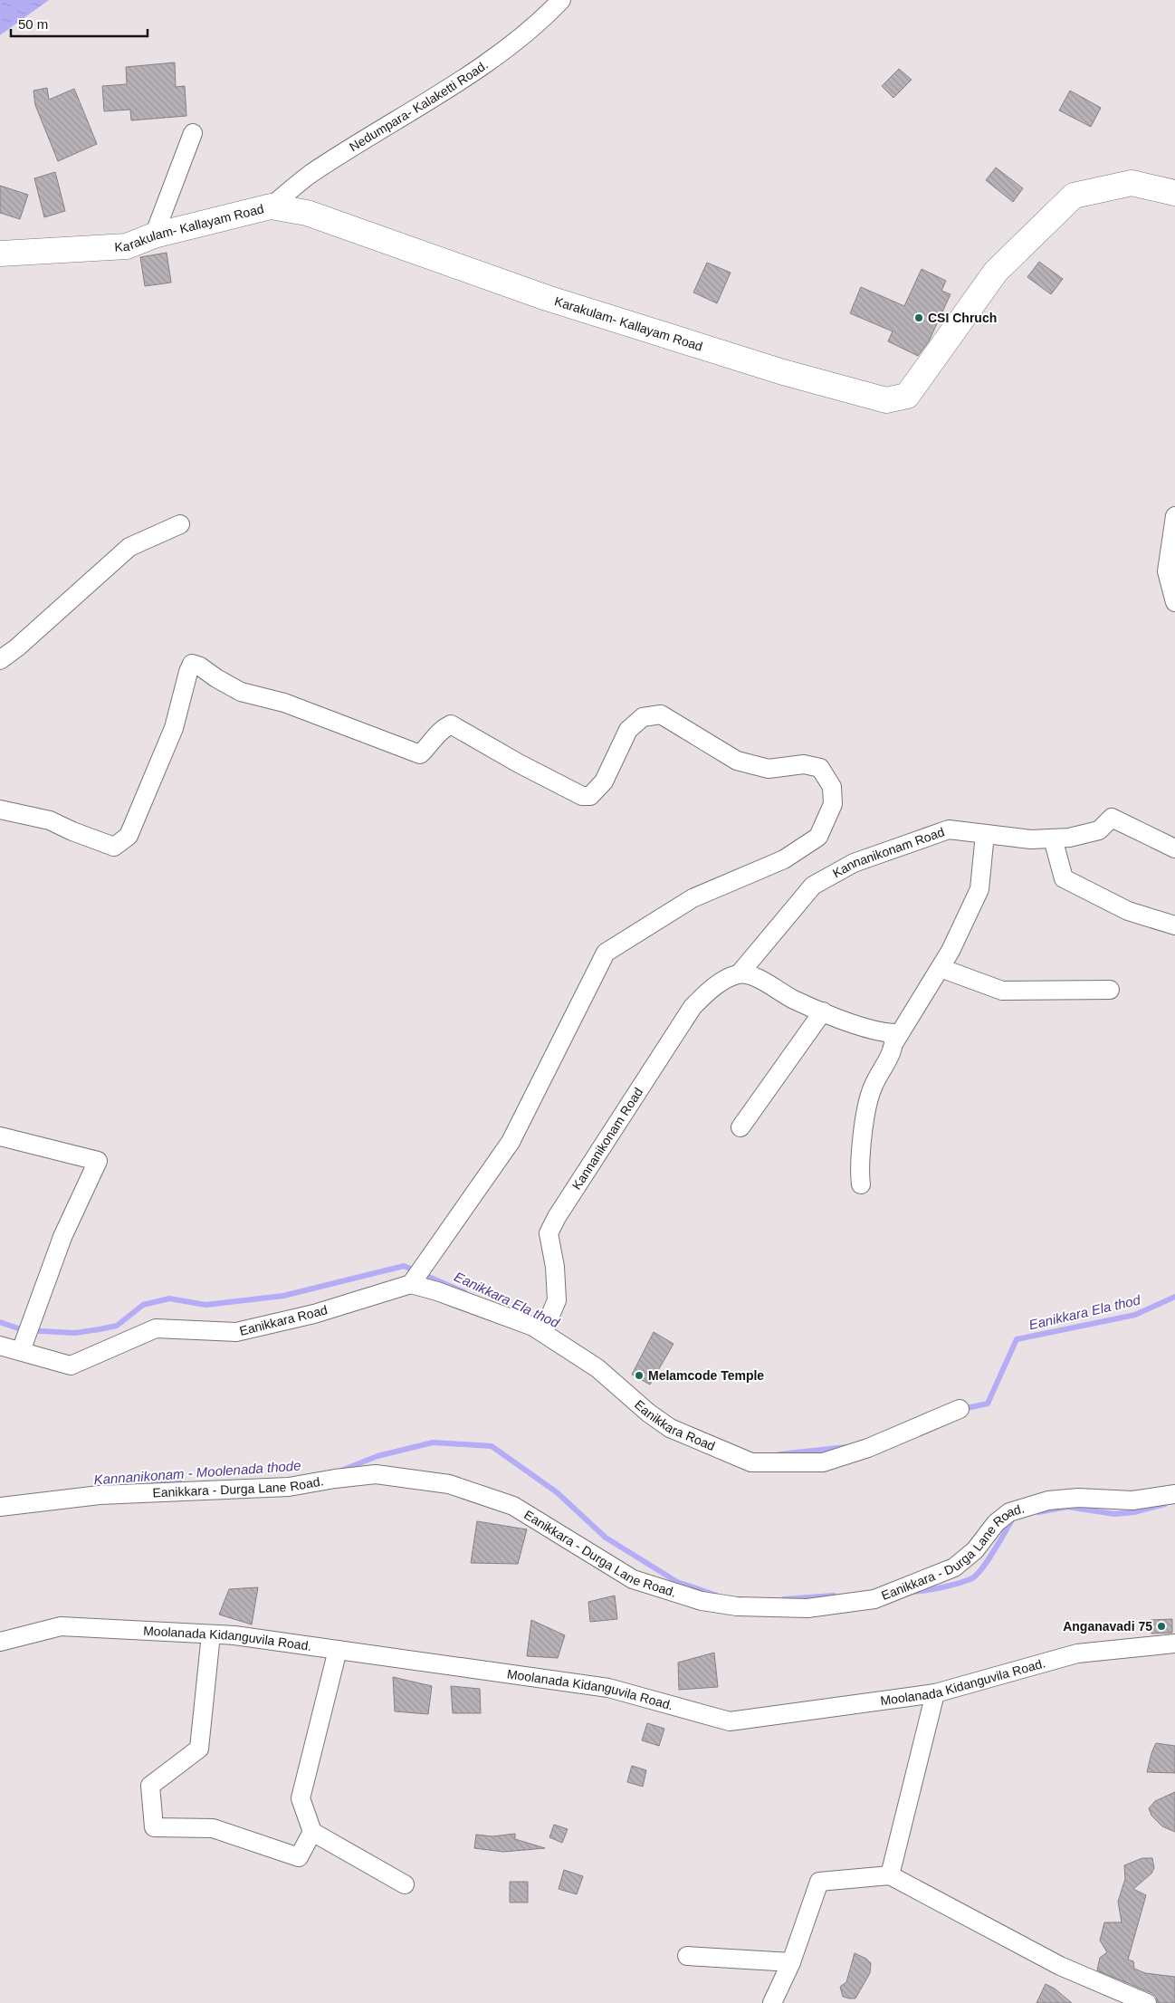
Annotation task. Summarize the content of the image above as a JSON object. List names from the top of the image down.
{
  "streets": {
    "street": [
      "Nedumpara- Kalaketti Road.",
      "Karakulam- Kallayam Road",
      "Kannanikonam Road",
      "Eanikkara Road",
      "Eanikkara - Durga Lane Road.",
      "Moolanada Kidanguvila Road."
    ]
  },
  "crossings": [
    ["Nedumpara- Kalaketti Road.", "Karakulam- Kallayam Road"],
    ["Kannanikonam Road", "Eanikkara Road"]
  ],
  "water": ["Eanikkara Ela thod", "Kannanikonam - Moolenada thode"],
  "places": ["CSI Chruch", "Melamcode Temple", "Anganavadi 75"],
  "scale_bar": "50 m"
}
